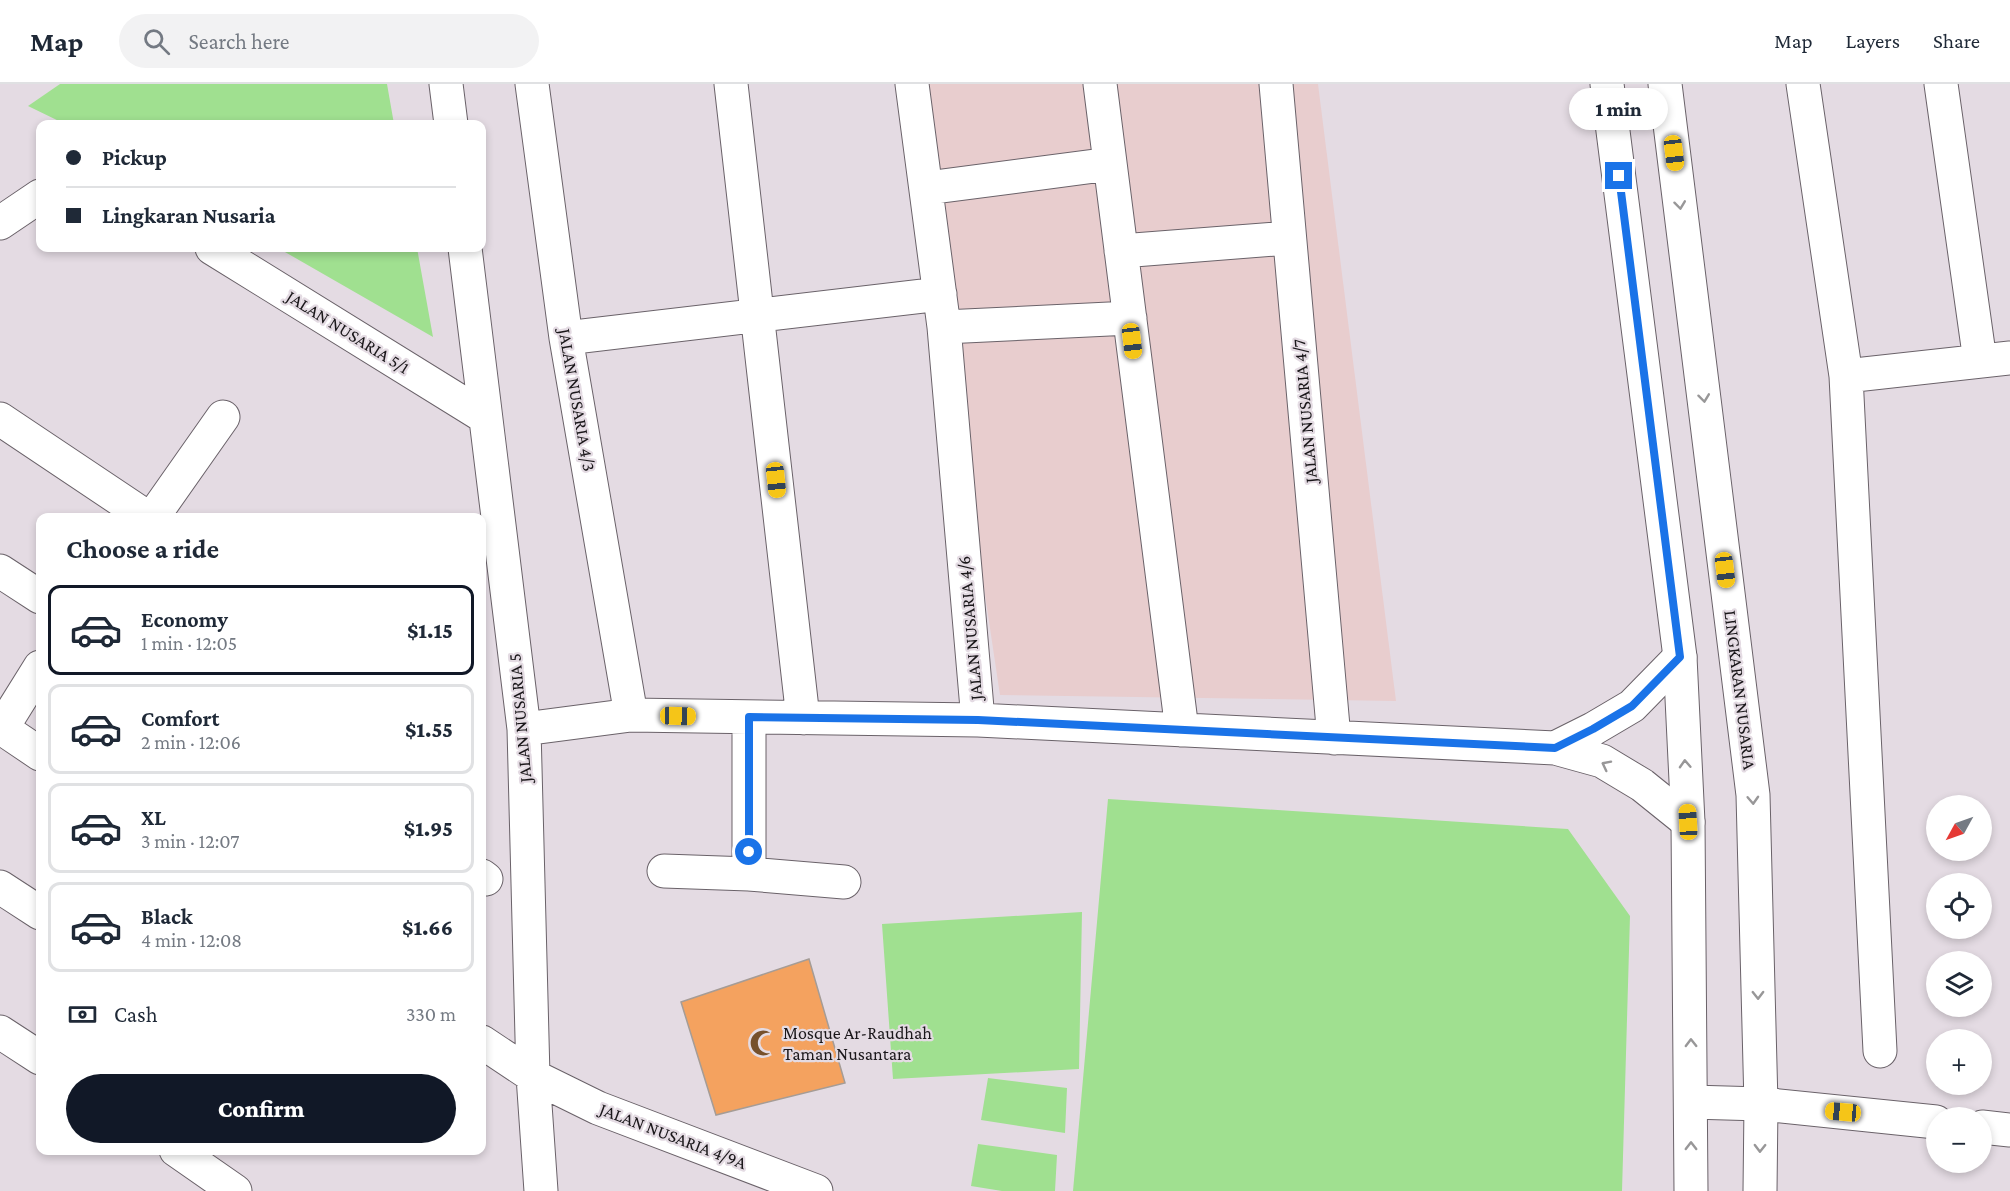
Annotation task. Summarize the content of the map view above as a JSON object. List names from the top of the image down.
{
  "streets": {
    "street": [
      "JALAN NUSARIA 5/1",
      "JALAN NUSARIA 4/3",
      "JALAN NUSARIA 4/7",
      "JALAN NUSARIA 4/6",
      "LINGKARAN NUSARIA",
      "JALAN NUSARIA 5",
      "JALAN NUSARIA 4/9A"
    ]
  },
  "crossings": [
    ["JALAN NUSARIA 5/1", "JALAN NUSARIA 5"],
    ["JALAN NUSARIA 4/3", "JALAN NUSARIA 4/6"],
    ["JALAN NUSARIA 4/6", "JALAN NUSARIA 5"],
    ["JALAN NUSARIA 5", "JALAN NUSARIA 4/9A"]
  ],
  "places": {
    "mosque": ["Mosque Ar-Raudhah Taman Nusantara"]
  },
  "north": "bottom left",
  "page": {
    "header": "Map",
    "search": "Search here",
    "nav": ["Map", "Layers", "Share"],
    "bubble": "1 min",
    "banner": ["Pickup", "Lingkaran Nusaria"],
    "heading": "Choose a ride",
    "list": [
      {
        "name": "Economy",
        "note": "1 min · 12:05",
        "value": "$1.15"
      },
      {
        "name": "Comfort",
        "note": "2 min · 12:06",
        "value": "$1.55"
      },
      {
        "name": "XL",
        "note": "3 min · 12:07",
        "value": "$1.95"
      },
      {
        "name": "Black",
        "note": "4 min · 12:08",
        "value": "$1.66"
      }
    ],
    "map_buttons": ["+", "−"],
    "pay": ["Cash", "330 m"],
    "buttons": "Confirm"
  }
}
